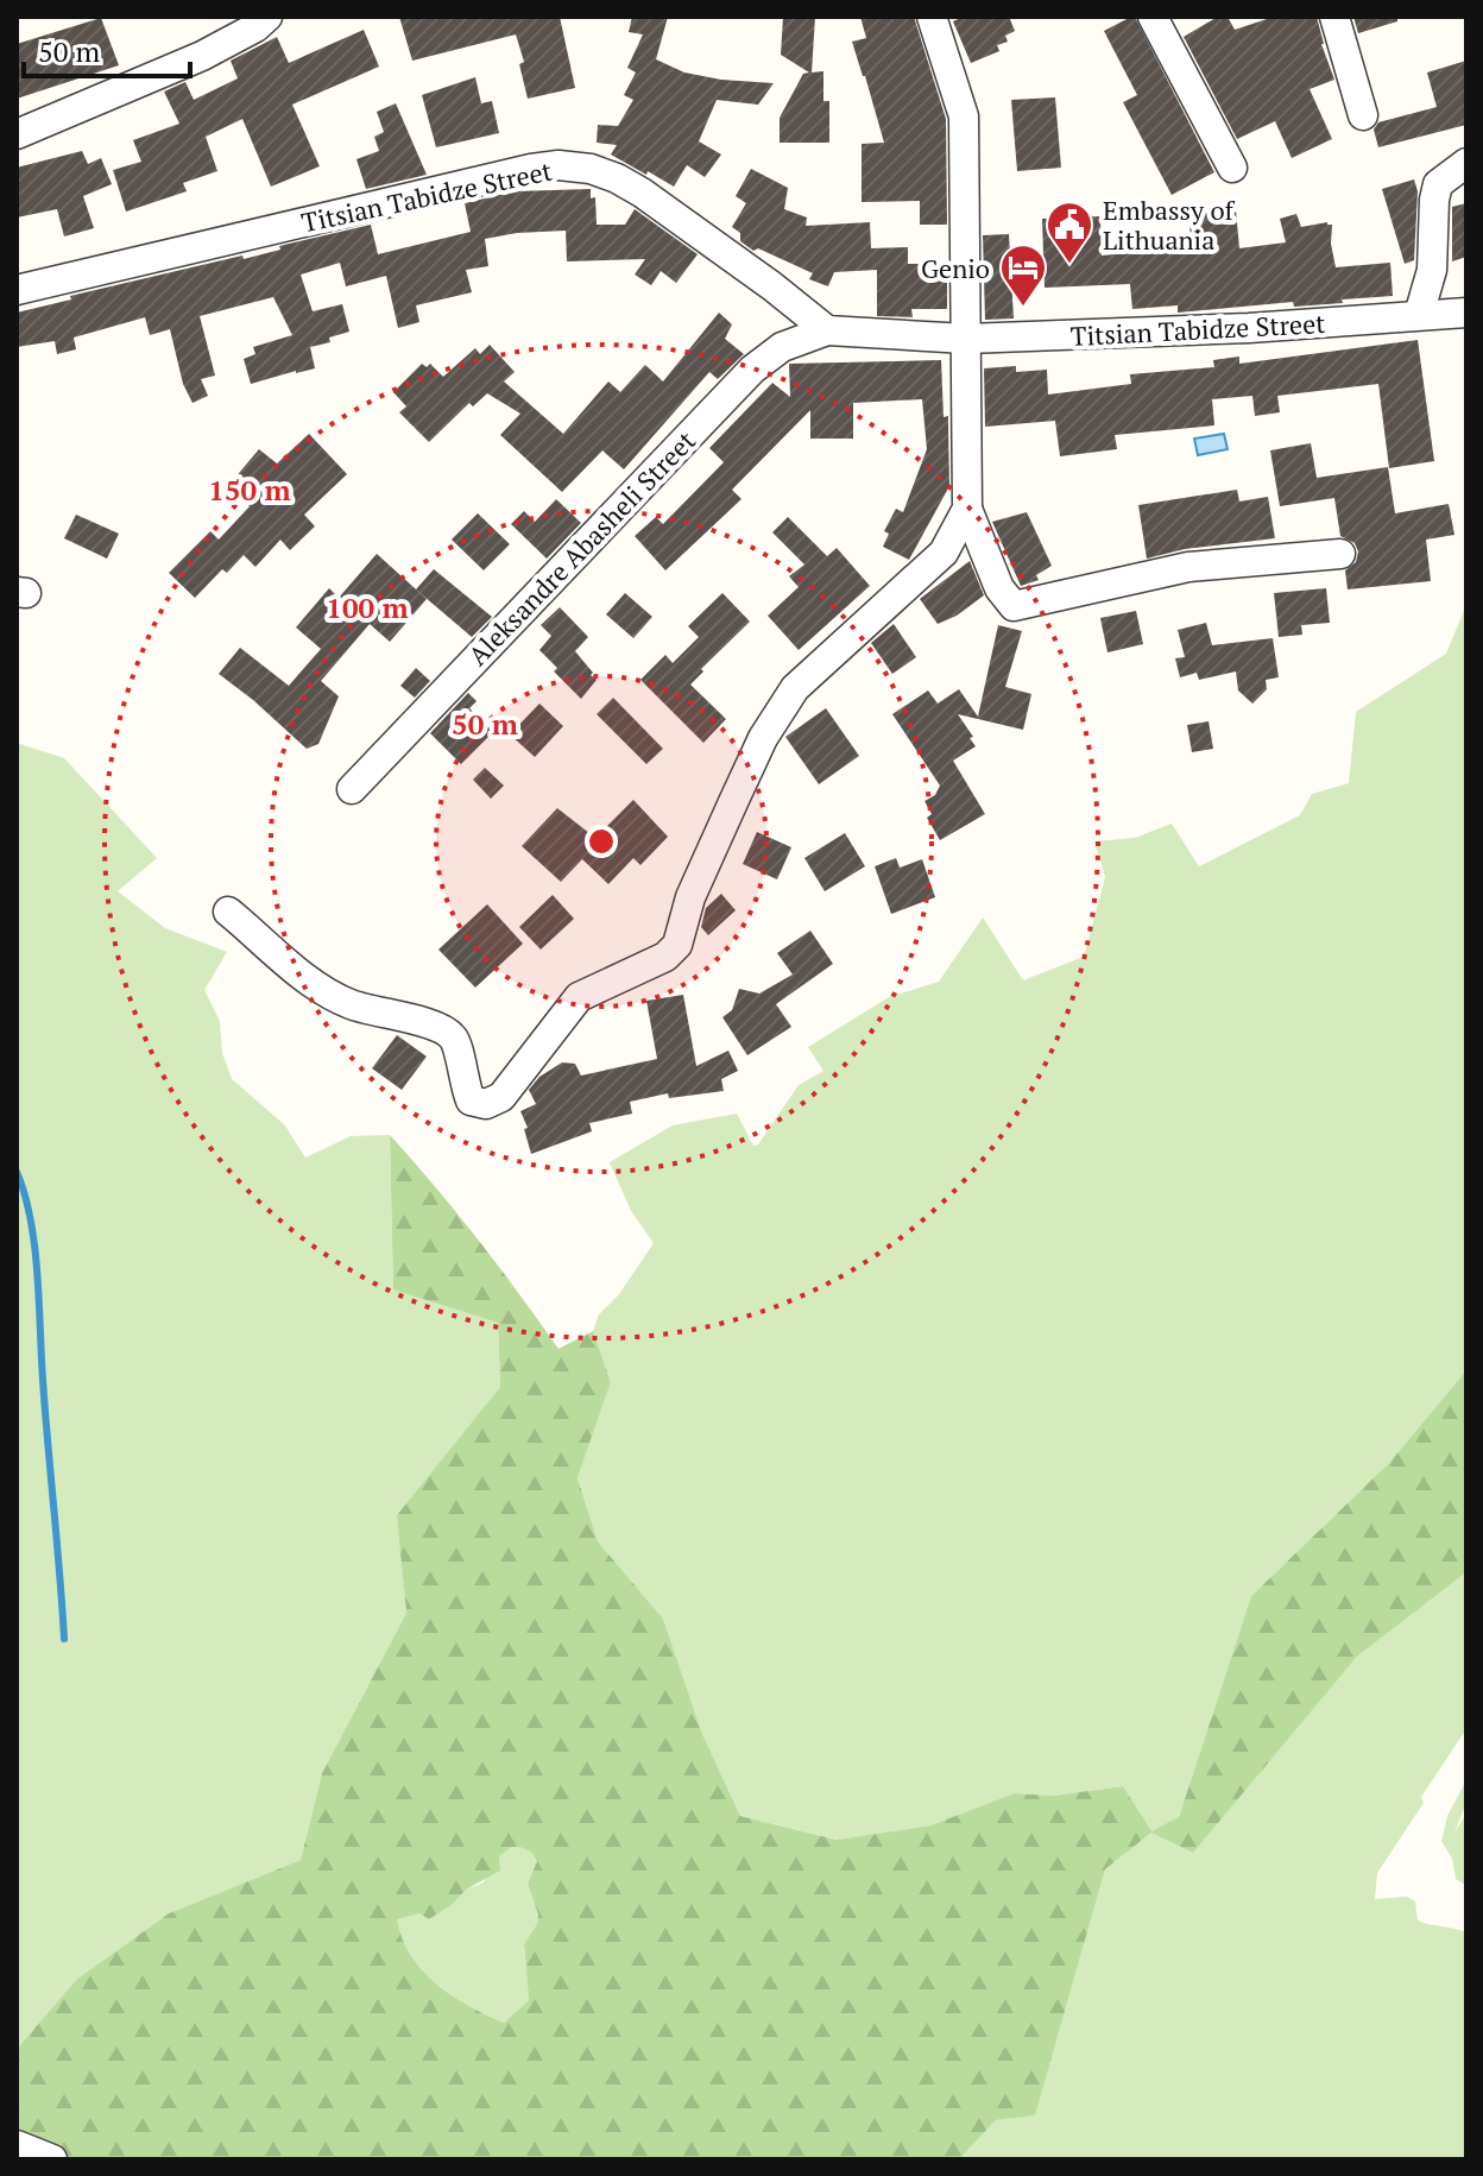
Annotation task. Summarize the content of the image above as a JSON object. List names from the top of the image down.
{
  "streets": {
    "street": ["Titsian Tabidze Street", "Aleksandre Abasheli Street"]
  },
  "crossings": [
    ["Titsian Tabidze Street", "Aleksandre Abasheli Street"]
  ],
  "places": {
    "public building": ["Embassy of Lithuania"],
    "hotel": ["Genio"]
  },
  "scale_bar": "50 m",
  "rings": ["150 m", "100 m", "50 m"]
}
